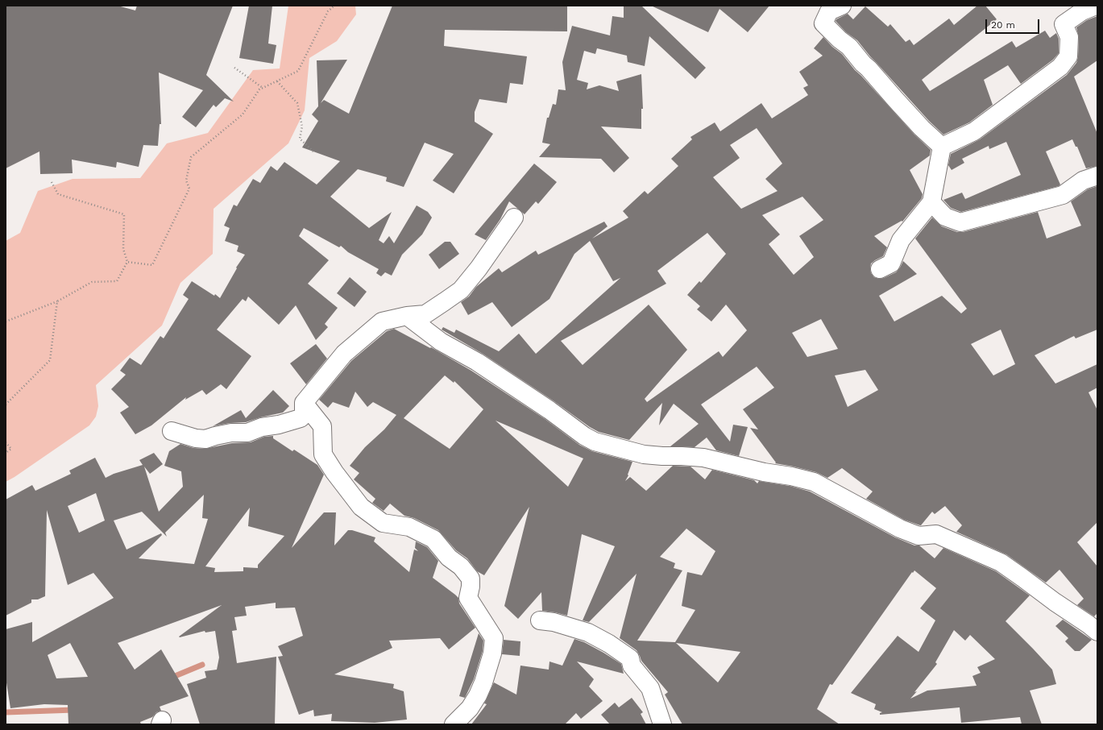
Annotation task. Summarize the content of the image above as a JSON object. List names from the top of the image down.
{
  "scale_bar": "20 m"
}
